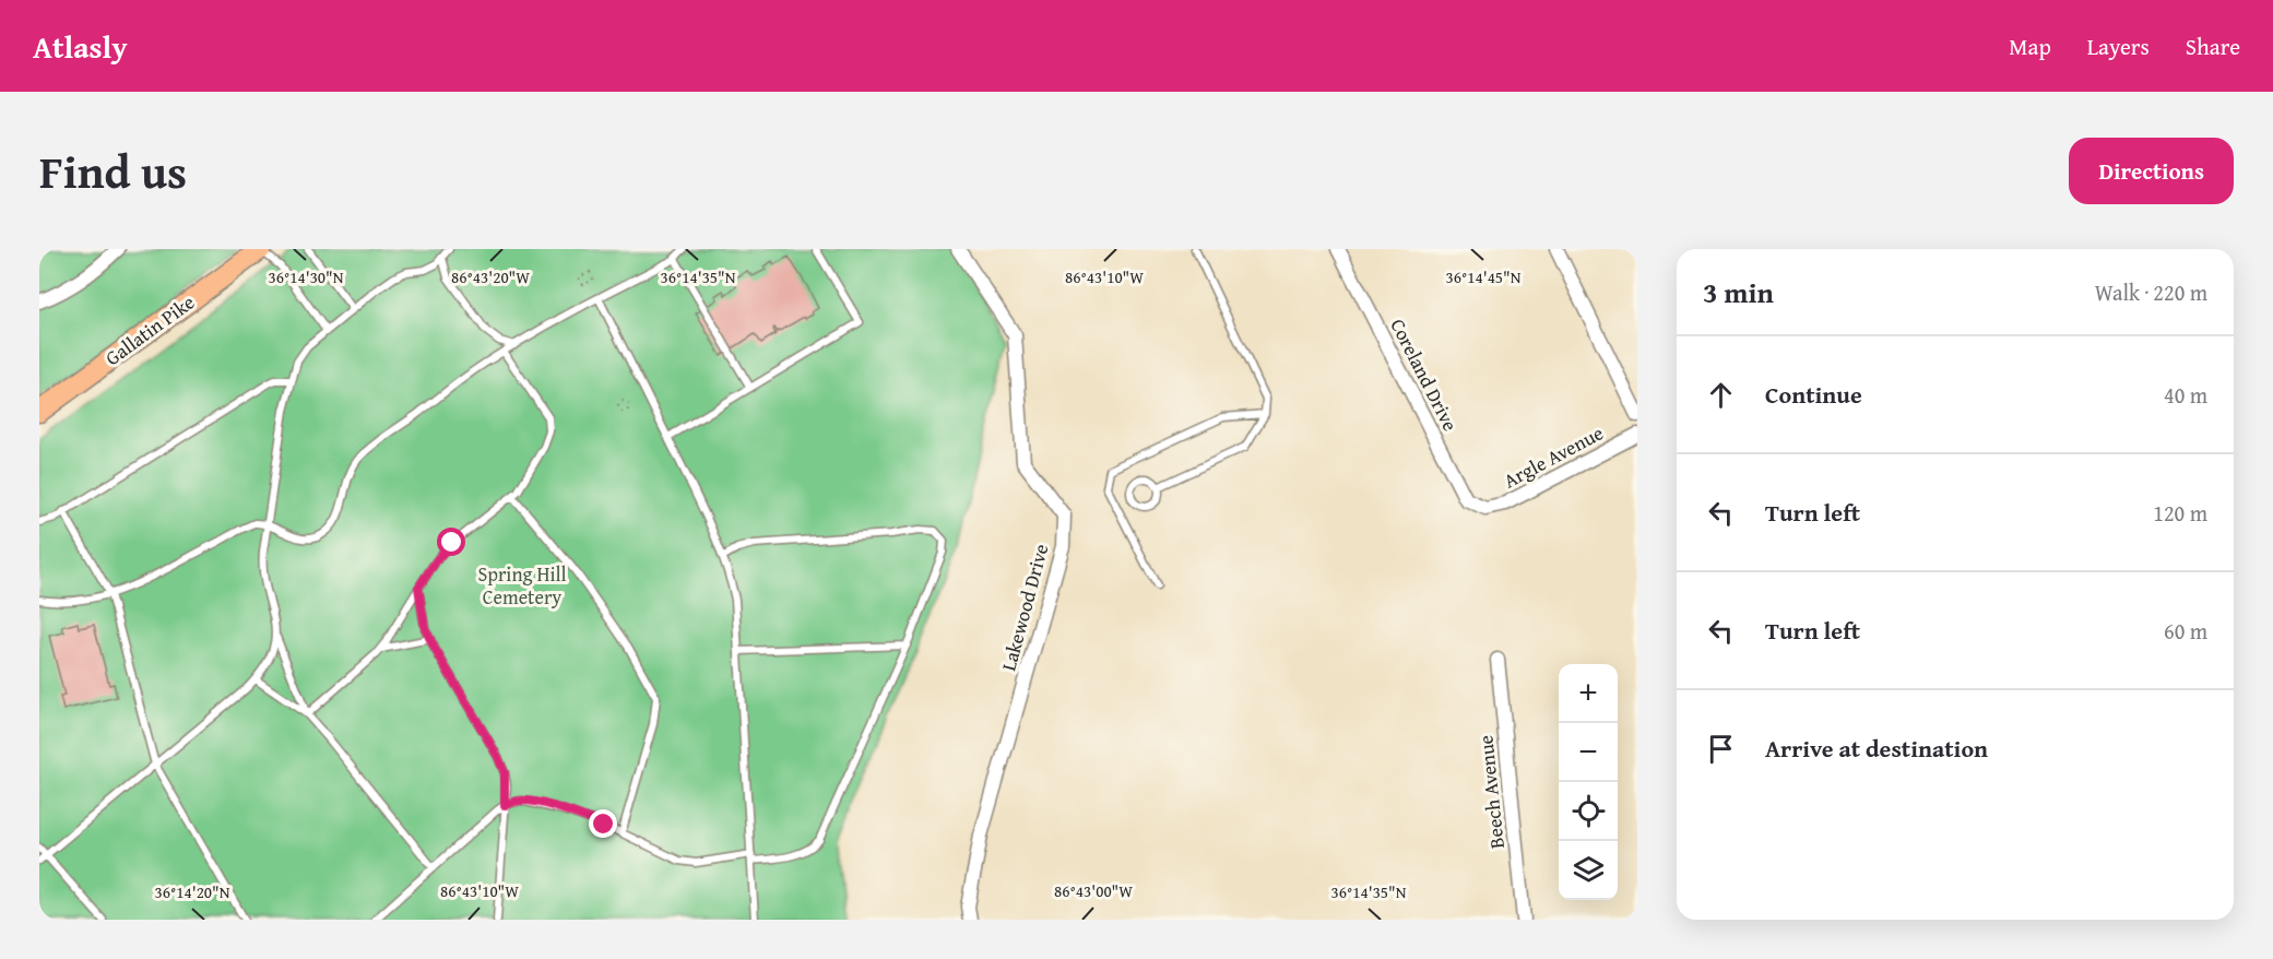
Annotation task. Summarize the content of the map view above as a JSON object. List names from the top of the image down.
{
  "streets": {
    "main road": ["Gallatin Pike"],
    "street": [
      "Coreland Drive",
      "Argle Avenue",
      "Lakewood Drive",
      "Beech Avenue"
    ]
  },
  "crossings": [
    ["Coreland Drive", "Argle Avenue"]
  ],
  "parks": ["Spring Hill Cemetery"],
  "page": {
    "header": "Atlasly",
    "nav": ["Map", "Layers", "Share"],
    "title": "Find us",
    "buttons": "Directions",
    "heading": ["3 min", "Walk · 220 m"],
    "list": [
      ["Continue", "40 m"],
      ["Turn left", "120 m"],
      ["Turn left", "60 m"],
      "Arrive at destination"
    ],
    "map_buttons": ["+", "−"]
  },
  "coordinates": [
    "36°14'30\"N",
    "36°14'35\"N",
    "36°14'45\"N",
    "86°43'20\"W",
    "86°43'10\"W",
    "86°43'00\"W",
    "36°14'20\"N"
  ]
}
